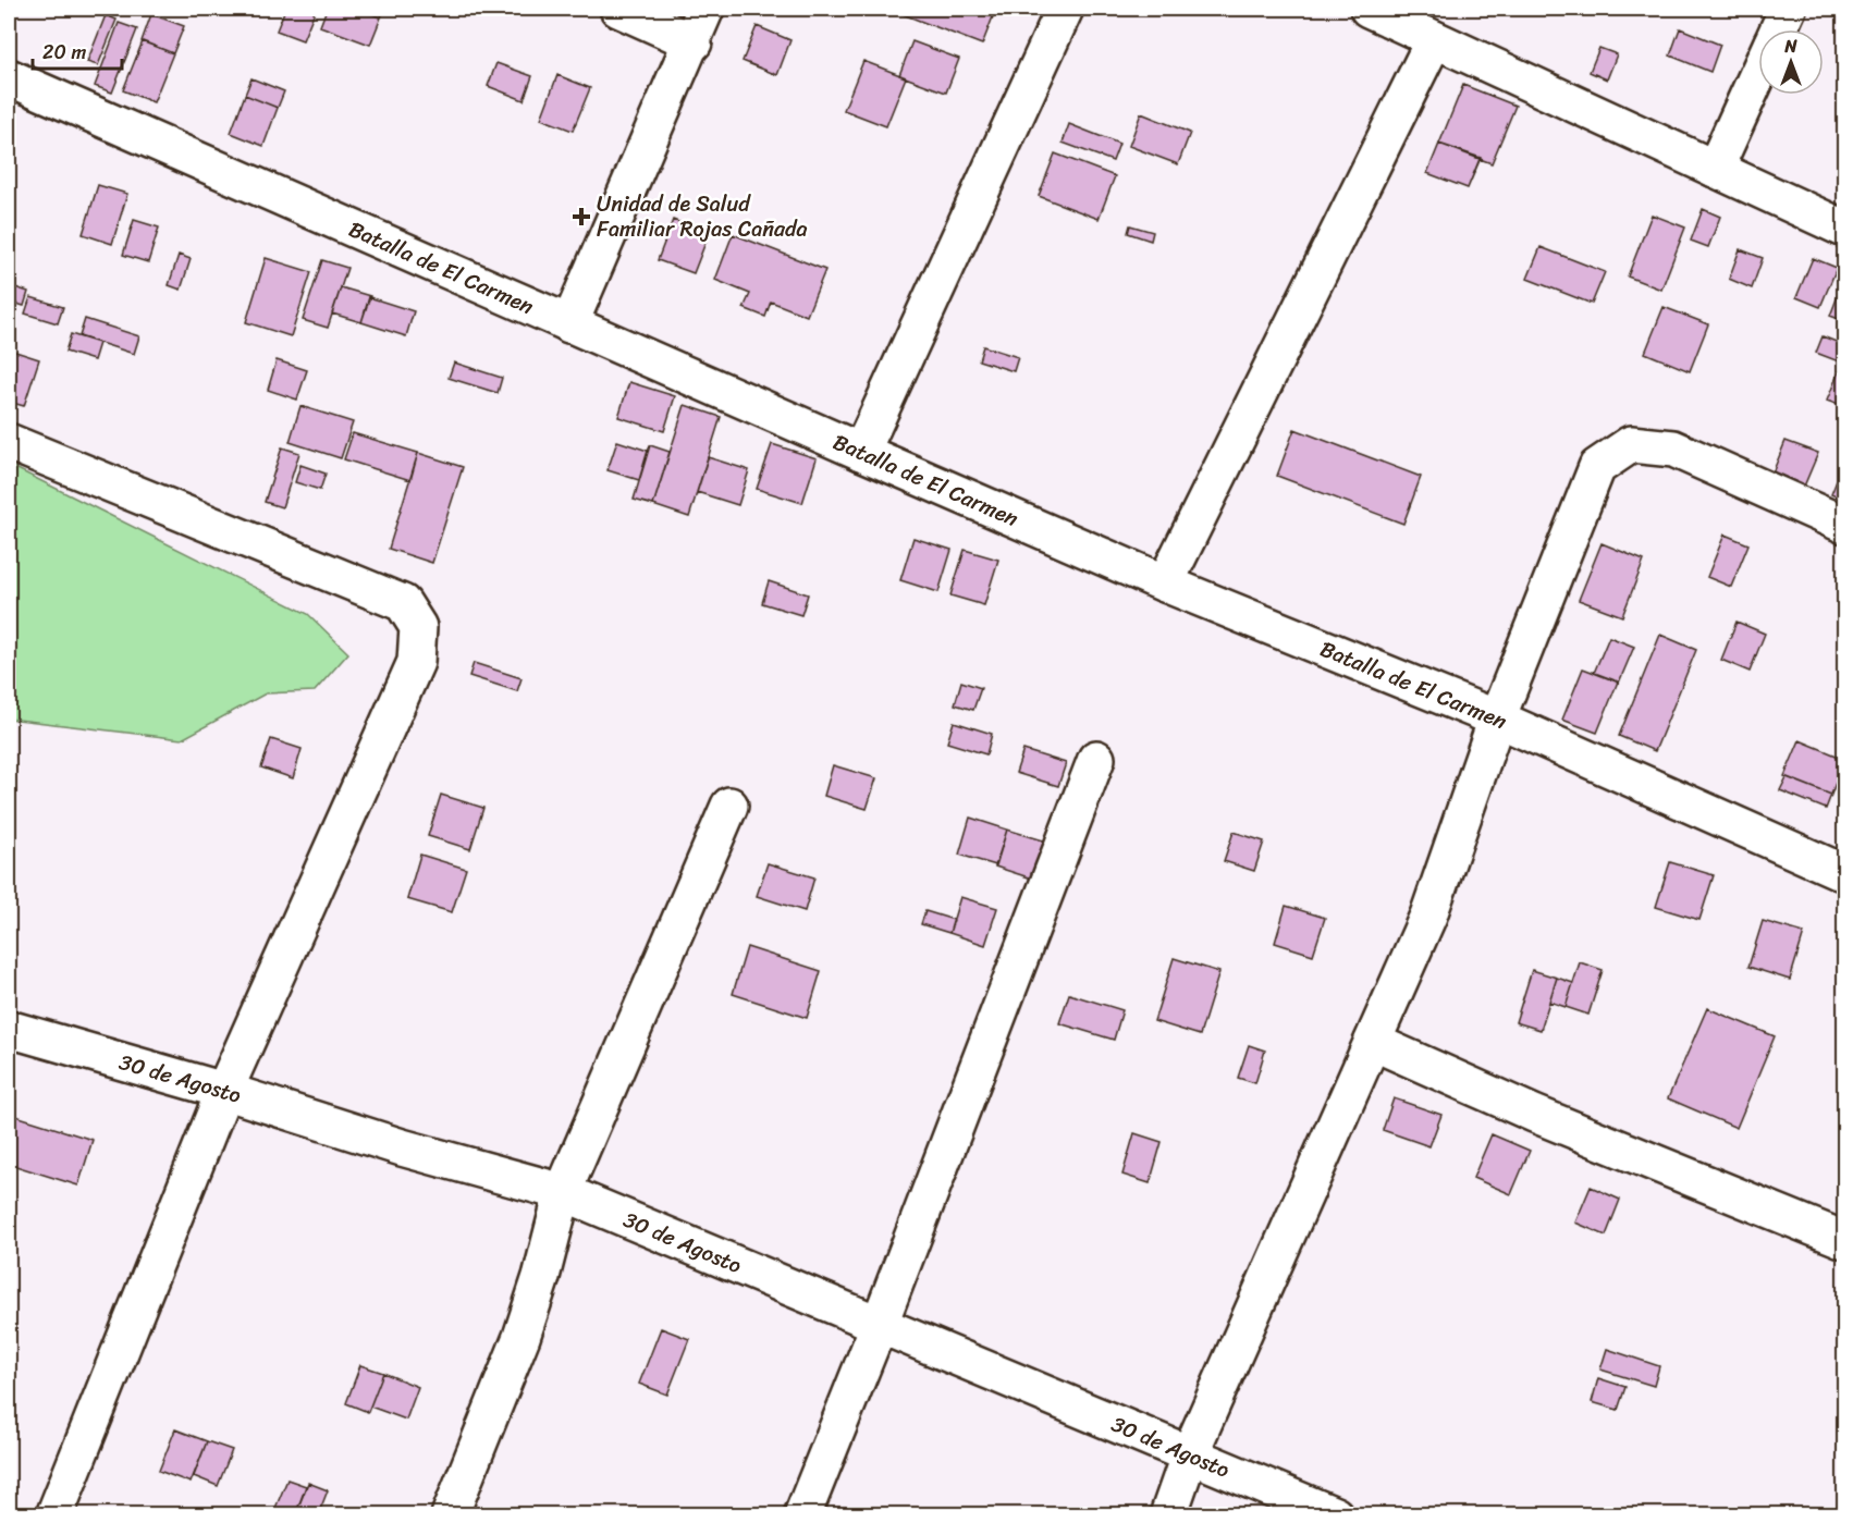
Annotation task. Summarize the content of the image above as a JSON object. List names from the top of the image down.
{
  "streets": {
    "street": ["Batalla de El Carmen", "30 de Agosto"]
  },
  "places": {
    "health": ["Unidad de Salud Familiar Rojas Cañada"]
  },
  "scale_bar": "20 m",
  "north": "top"
}
